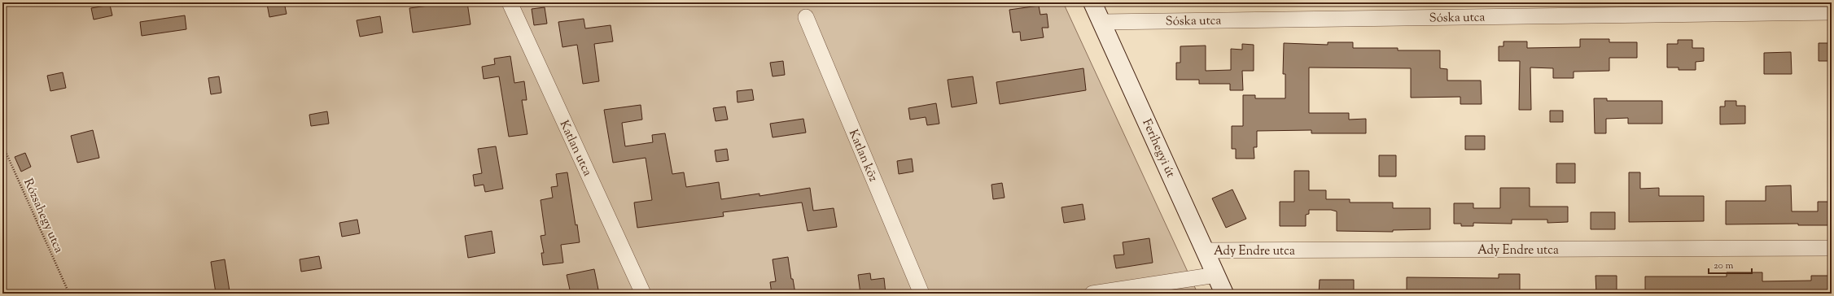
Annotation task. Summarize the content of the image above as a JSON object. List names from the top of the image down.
{
  "streets": {
    "main road": ["Ferihegyi út"],
    "street": [
      "Sóska utca",
      "Katlan utca",
      "Katlan köz",
      "Ady Endre utca"
    ],
    "path": ["Rózsahegy utca"]
  },
  "crossings": [
    ["Sóska utca", "Ferihegyi út"],
    ["Ferihegyi út", "Ady Endre utca"]
  ],
  "scale_bar": "20 m"
}
